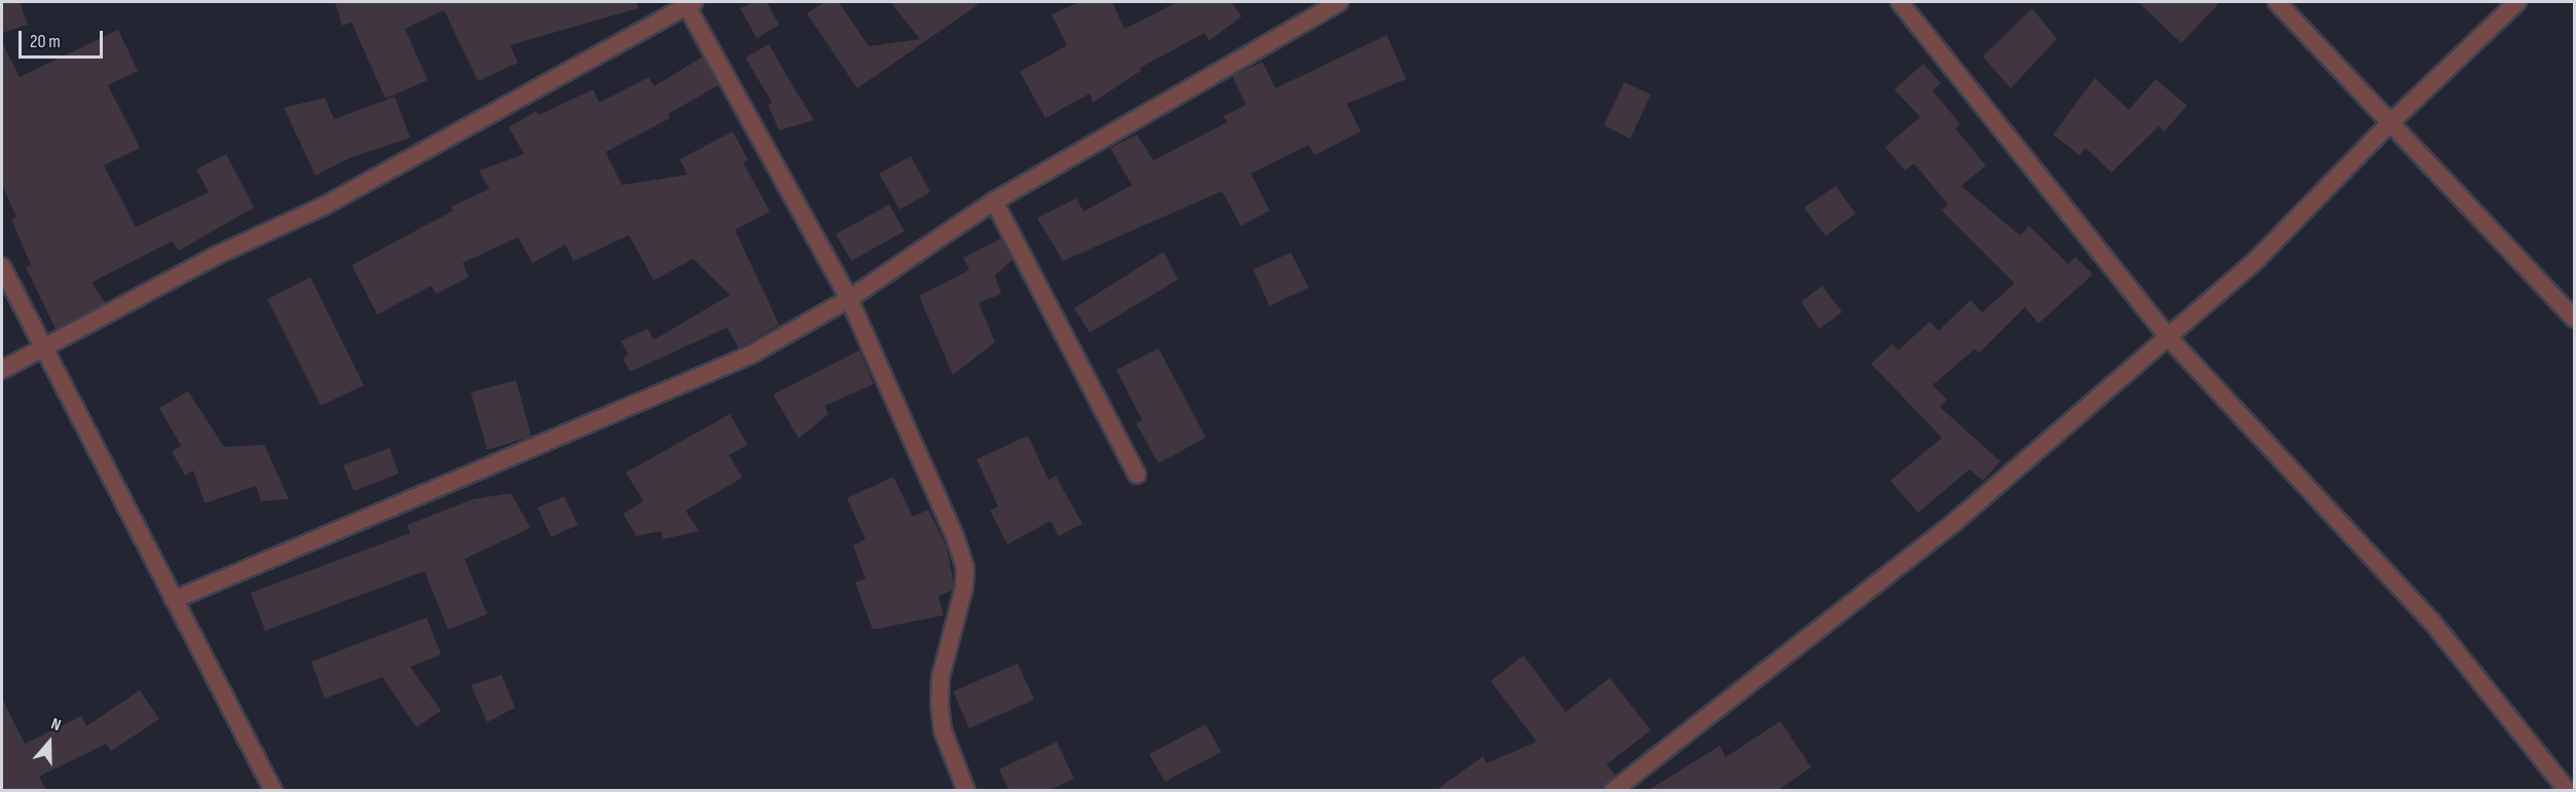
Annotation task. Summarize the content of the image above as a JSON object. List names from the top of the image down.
{
  "scale_bar": "20 m",
  "north": "top"
}
